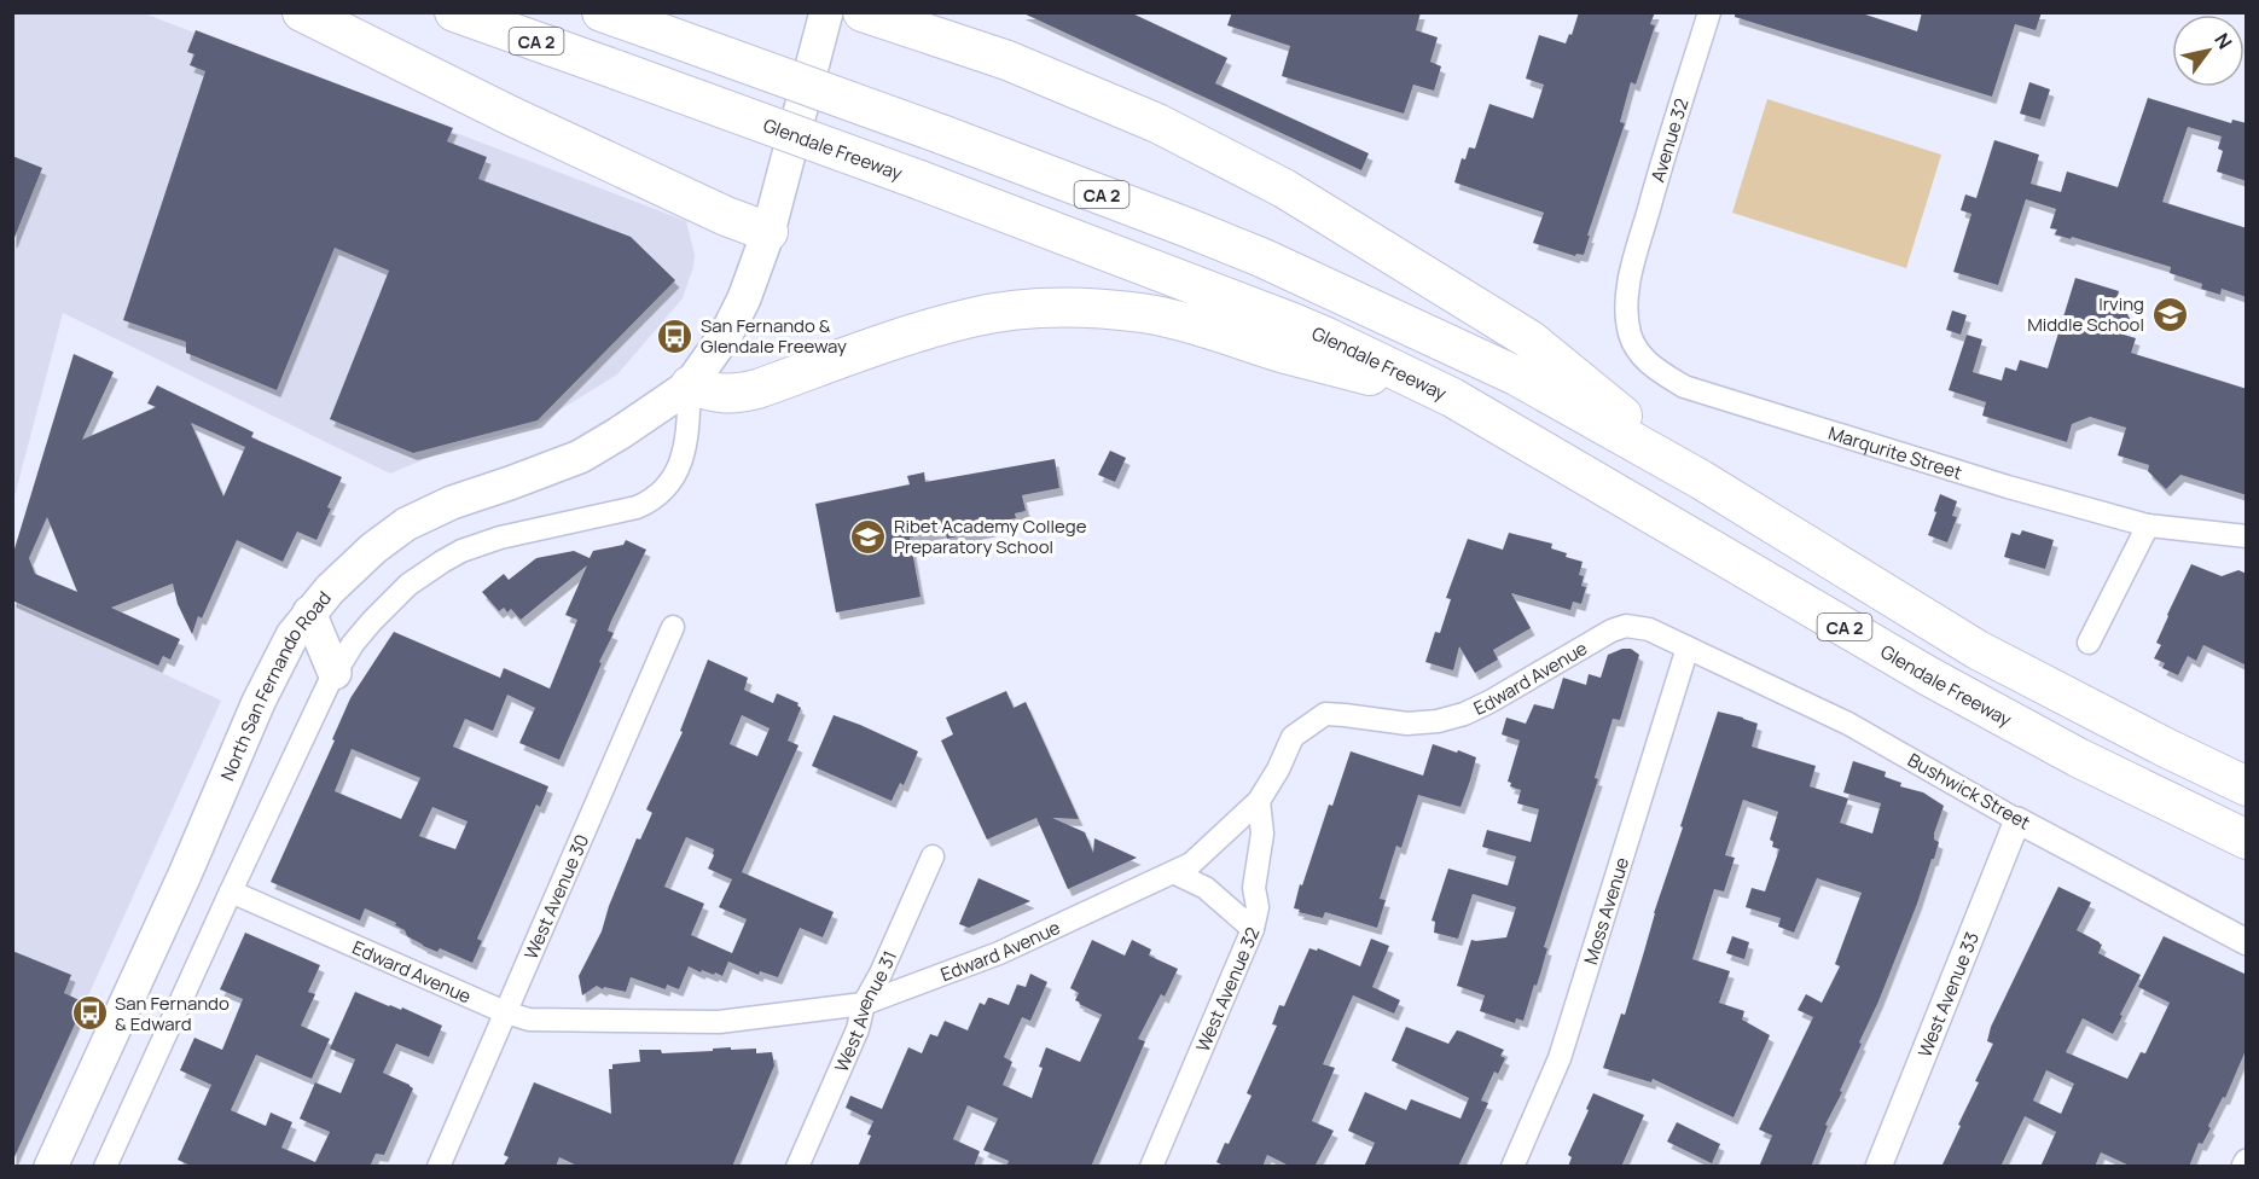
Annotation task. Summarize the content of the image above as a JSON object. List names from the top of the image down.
{
  "streets": {
    "highway": ["CA 2", "Glendale Freeway"],
    "main road": ["North San Fernando Road"],
    "street": [
      "Avenue 32",
      "Marqurite Street",
      "Edward Avenue",
      "Bushwick Street",
      "West Avenue 30",
      "Moss Avenue",
      "West Avenue 32",
      "West Avenue 33",
      "West Avenue 31"
    ]
  },
  "crossings": [
    ["Avenue 32", "Marqurite Street"],
    ["Edward Avenue", "Bushwick Street"],
    ["Edward Avenue", "West Avenue 30"],
    ["Edward Avenue", "Moss Avenue"],
    ["Edward Avenue", "West Avenue 32"],
    ["Edward Avenue", "West Avenue 31"],
    ["Bushwick Street", "Moss Avenue"],
    ["Bushwick Street", "West Avenue 33"]
  ],
  "places": {
    "school or university": ["Irving Middle School", "Ribet Academy College Preparatory School"],
    "bus stop": ["San Fernando & Glendale Freeway", "San Fernando & Edward"]
  },
  "north": "top right"
}
